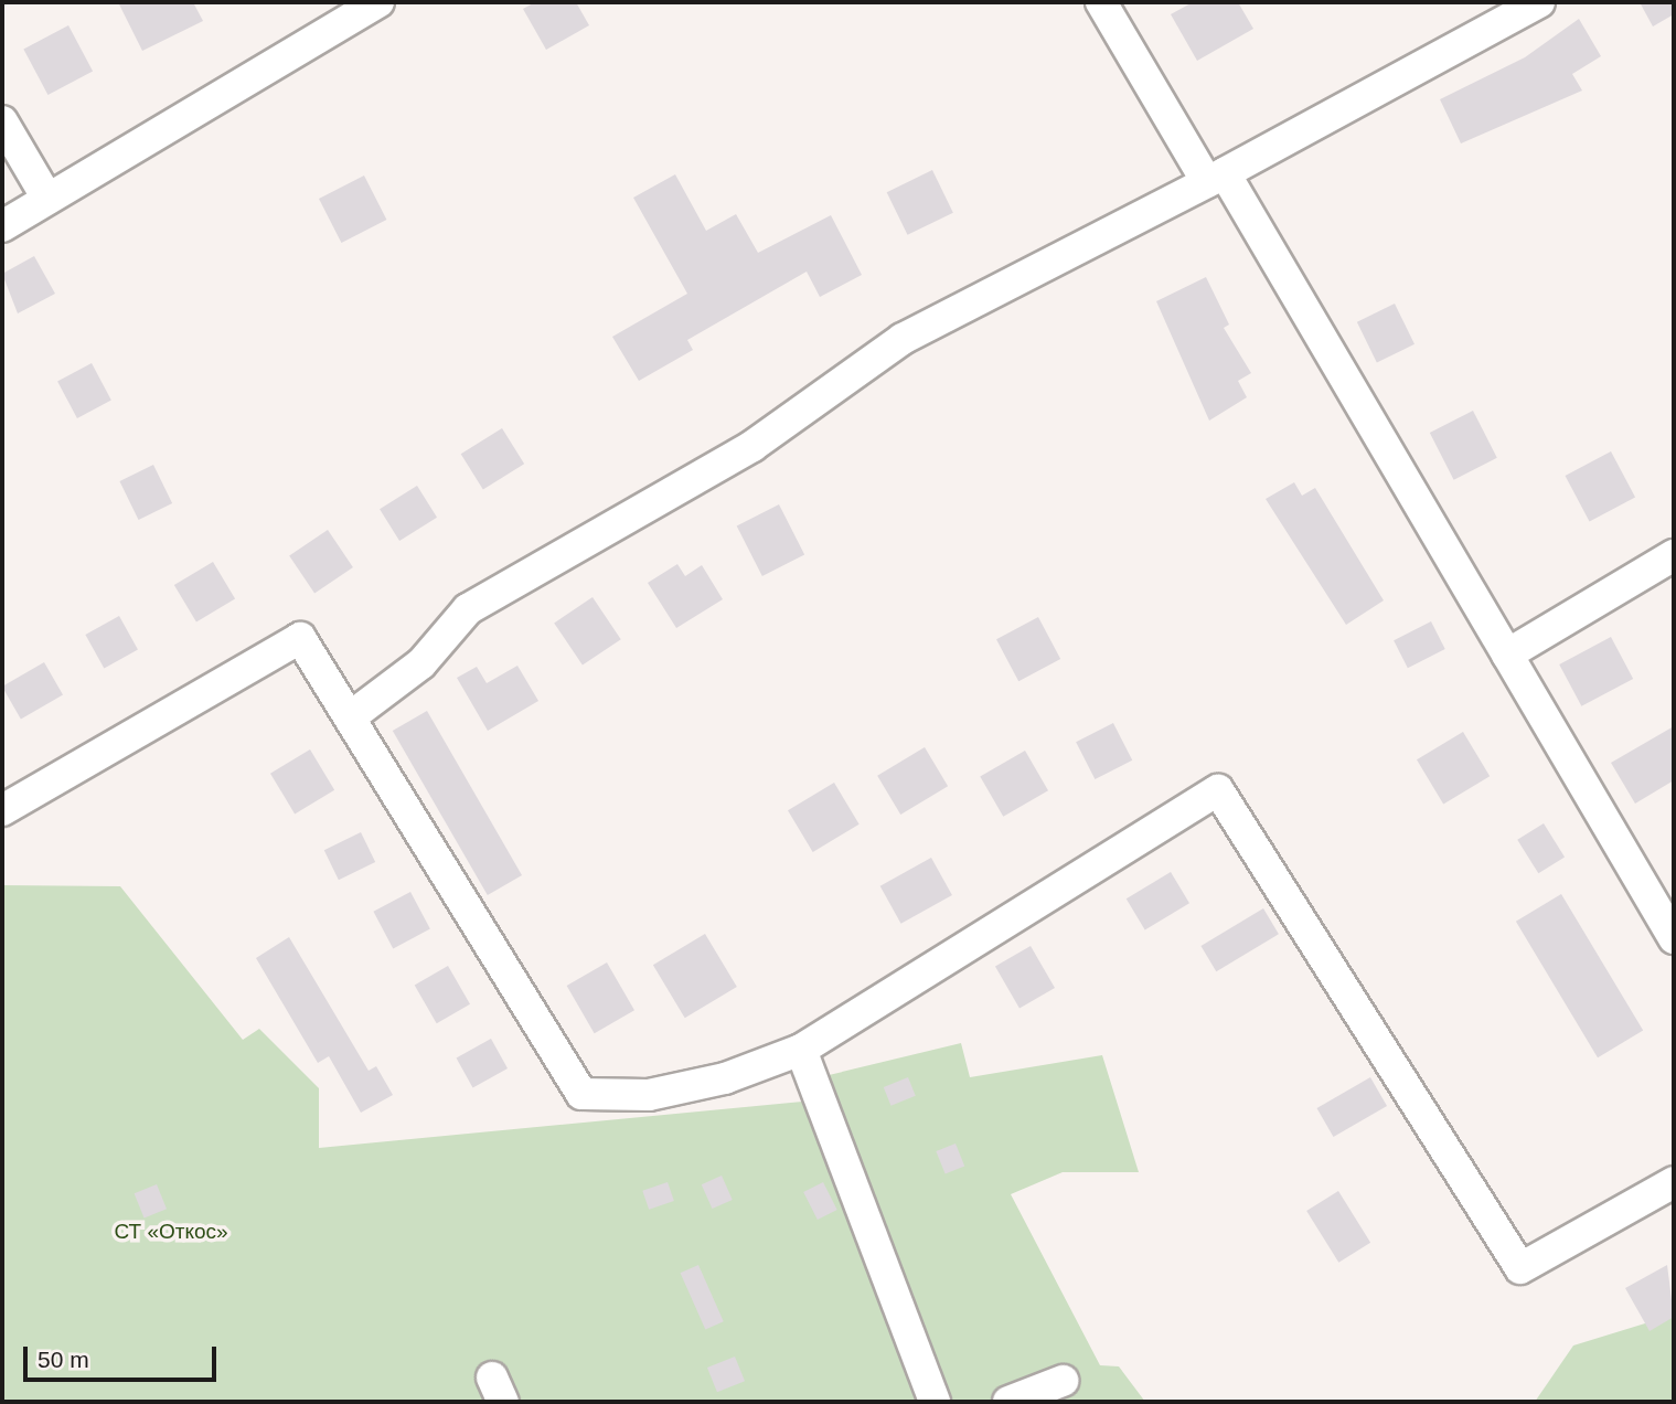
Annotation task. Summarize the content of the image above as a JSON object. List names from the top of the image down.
{
  "parks": ["СТ «Откос»"],
  "scale_bar": "50 m"
}
